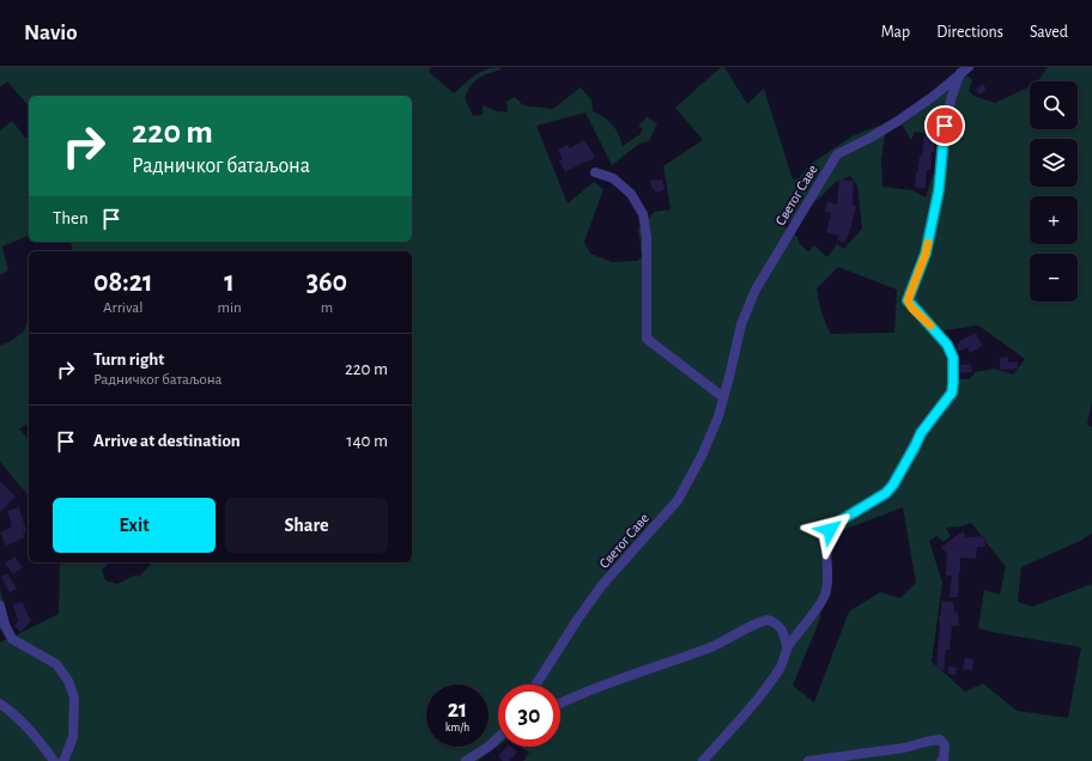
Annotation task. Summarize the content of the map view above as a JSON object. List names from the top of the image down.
{
  "streets": {
    "street": ["Светог Саве"]
  },
  "page": {
    "header": "Navio",
    "nav": ["Map", "Directions", "Saved"],
    "map_buttons": ["+", "−"],
    "turn": ["220 m", "Радничког батаљона"],
    "then": "Then",
    "eta": [
      "08:21",
      "Arrival",
      "1",
      "min",
      "360",
      "m"
    ],
    "list": [
      {
        "name": "Turn right",
        "note": "Радничког батаљона",
        "value": "220 m"
      },
      {
        "name": "Arrive at destination",
        "value": "140 m"
      }
    ],
    "buttons": ["Exit", "Share"],
    "speed": "21 km/h",
    "limit": "30"
  }
}
